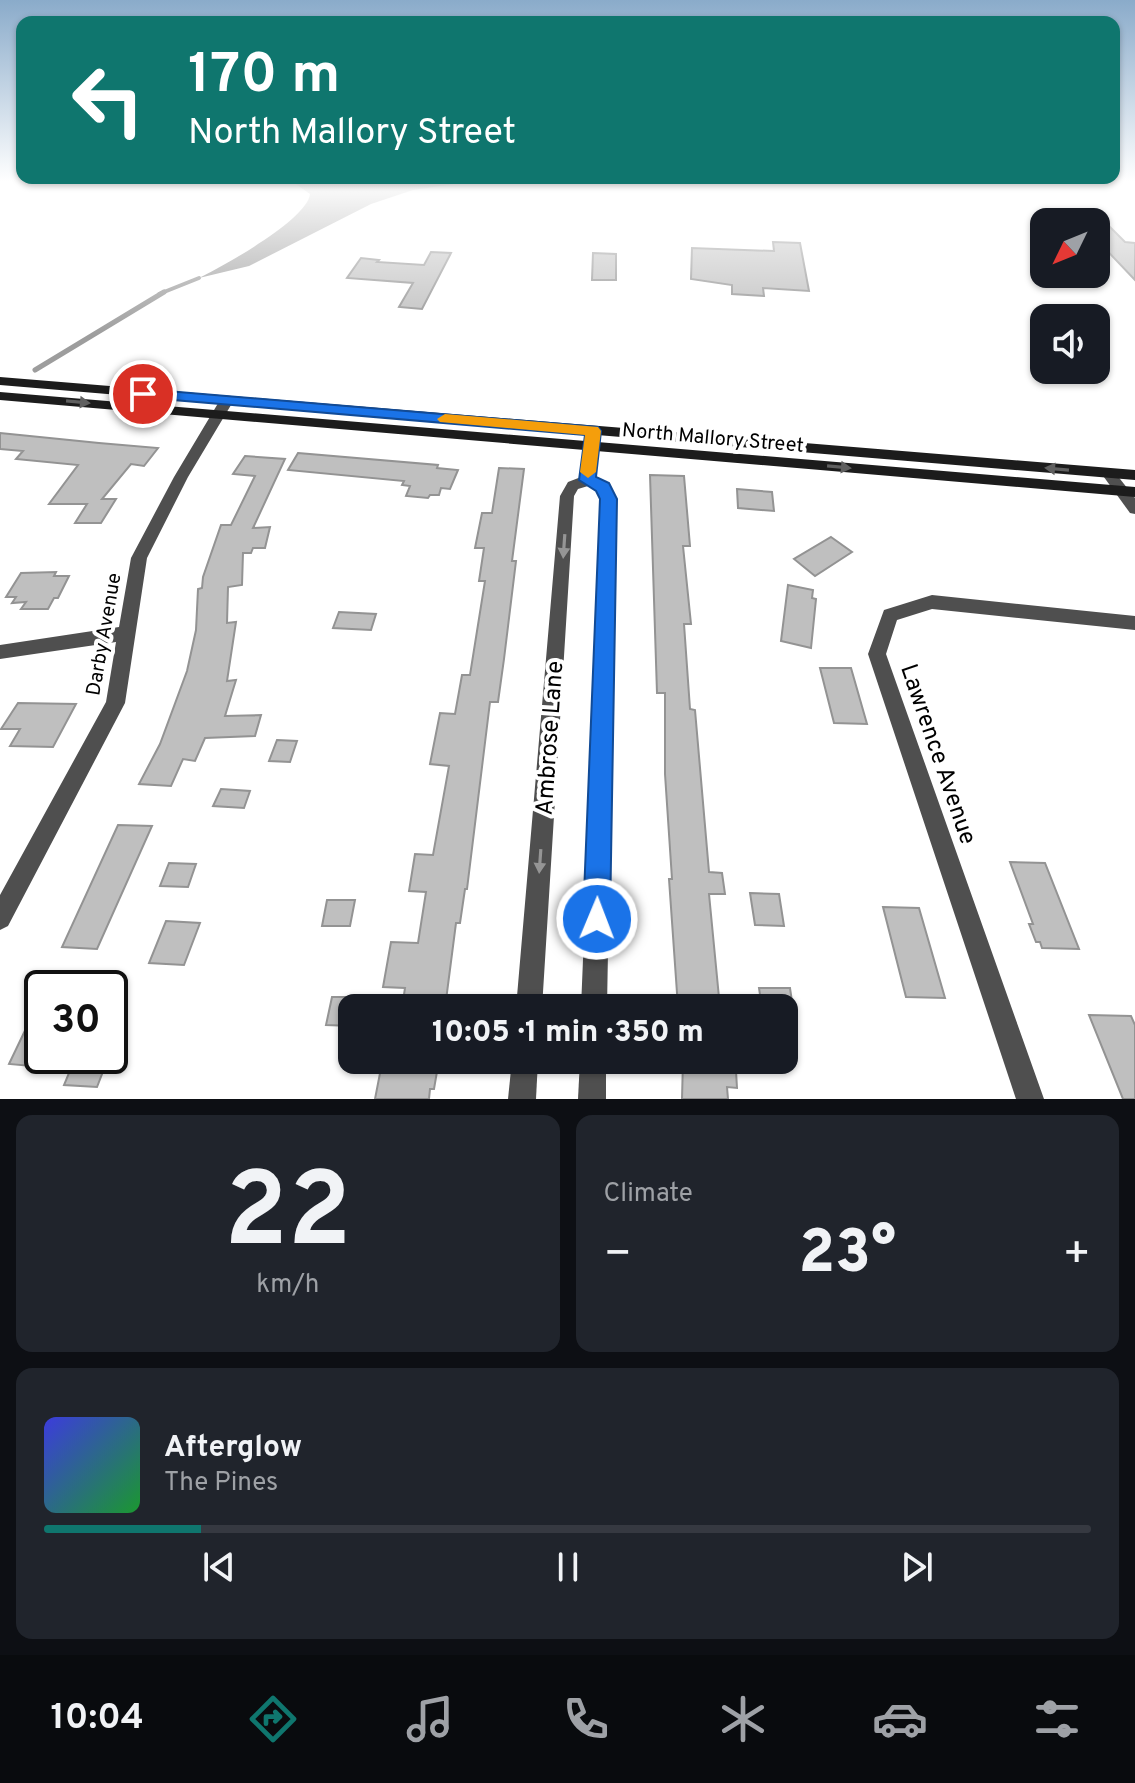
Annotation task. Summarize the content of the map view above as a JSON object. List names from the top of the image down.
{
  "streets": {
    "main road": ["North Mallory Street"],
    "street": ["Darby Avenue", "Ambrose Lane", "Lawrence Avenue"]
  },
  "crossings": [
    ["North Mallory Street", "Darby Avenue"]
  ],
  "north": "bottom left",
  "page": {
    "turn": ["170 m", "North Mallory Street"],
    "limit": "30",
    "trip": "10:05 · 1 min · 350 m",
    "tile": [
      ["22", "km/h"],
      "Climate"
    ],
    "heat": ["−", "23°", "+"],
    "song": ["Afterglow", "The Pines"],
    "tabs": "10:04"
  }
}
